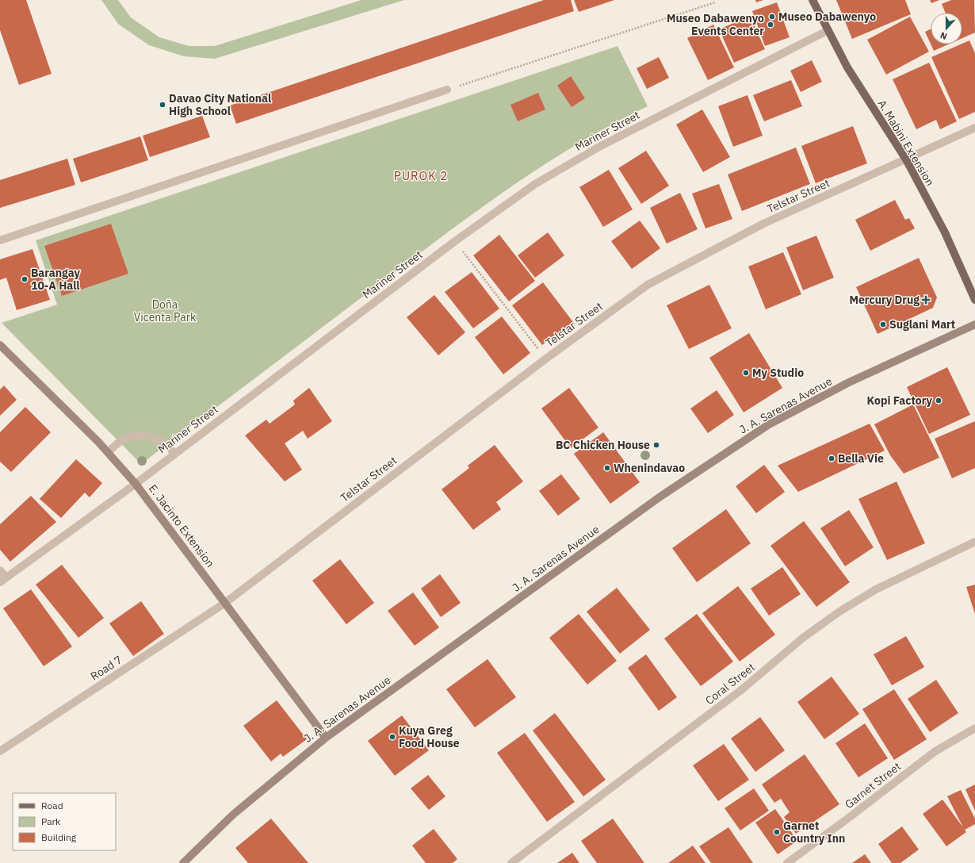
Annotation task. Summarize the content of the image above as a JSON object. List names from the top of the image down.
{
  "streets": {
    "main road": ["A. Mabini Extension", "J. A. Sarenas Avenue", "E. Jacinto Extension"],
    "street": [
      "Mariner Street",
      "Telstar Street",
      "Road 7",
      "Coral Street",
      "Garnet Street"
    ]
  },
  "crossings": [
    ["Mariner Street", "A. Mabini Extension"],
    ["Mariner Street", "E. Jacinto Extension"],
    ["A. Mabini Extension", "Telstar Street"],
    ["Telstar Street", "E. Jacinto Extension"],
    ["Telstar Street", "Road 7"],
    ["J. A. Sarenas Avenue", "E. Jacinto Extension"],
    ["E. Jacinto Extension", "Road 7"]
  ],
  "districts": ["PUROK 2"],
  "parks": ["Doña Vicenta Park"],
  "places": {
    "other": [
      "Museo Dabawenyo",
      "Museo Dabawenyo Events Center",
      "Davao City National High School",
      "Barangay 10-A Hall",
      "Suglani Mart",
      "My Studio",
      "Kopi Factory",
      "BC Chicken House",
      "Bella Vie",
      "Whenindavao",
      "Kuya Greg Food House",
      "Garnet Country Inn"
    ],
    "health": ["Mercury Drug"]
  },
  "legend": ["Road", "Park", "Building"],
  "north": "bottom"
}
